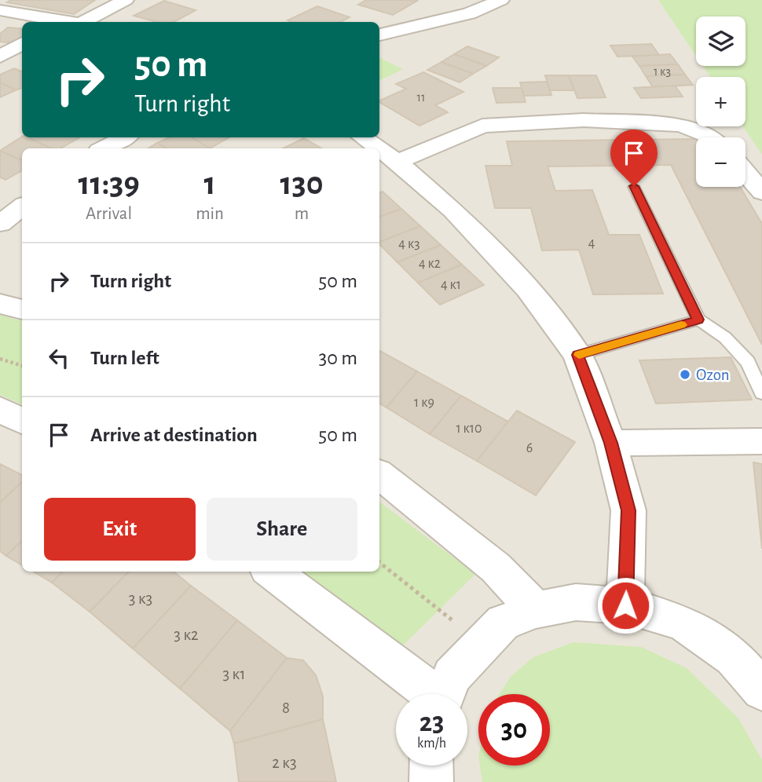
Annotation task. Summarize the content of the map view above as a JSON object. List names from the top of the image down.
{
  "places": ["Ozon"],
  "house_numbers": [
    "1 к3",
    "11",
    "4",
    "4 к3",
    "4 к2",
    "4 к1",
    "1 к9",
    "1 к10",
    "6",
    "3 к3",
    "3 к2",
    "3 к1",
    "8",
    "2 к3"
  ],
  "page": {
    "map_buttons": ["+", "−"],
    "turn": ["50 m", "Turn right"],
    "eta": [
      "11:39",
      "Arrival",
      "1",
      "min",
      "130",
      "m"
    ],
    "list": [
      {
        "name": "Turn right",
        "value": "50 m"
      },
      {
        "name": "Turn left",
        "value": "30 m"
      },
      {
        "name": "Arrive at destination",
        "value": "50 m"
      }
    ],
    "buttons": ["Exit", "Share"],
    "speed": "23 km/h",
    "limit": "30"
  }
}
